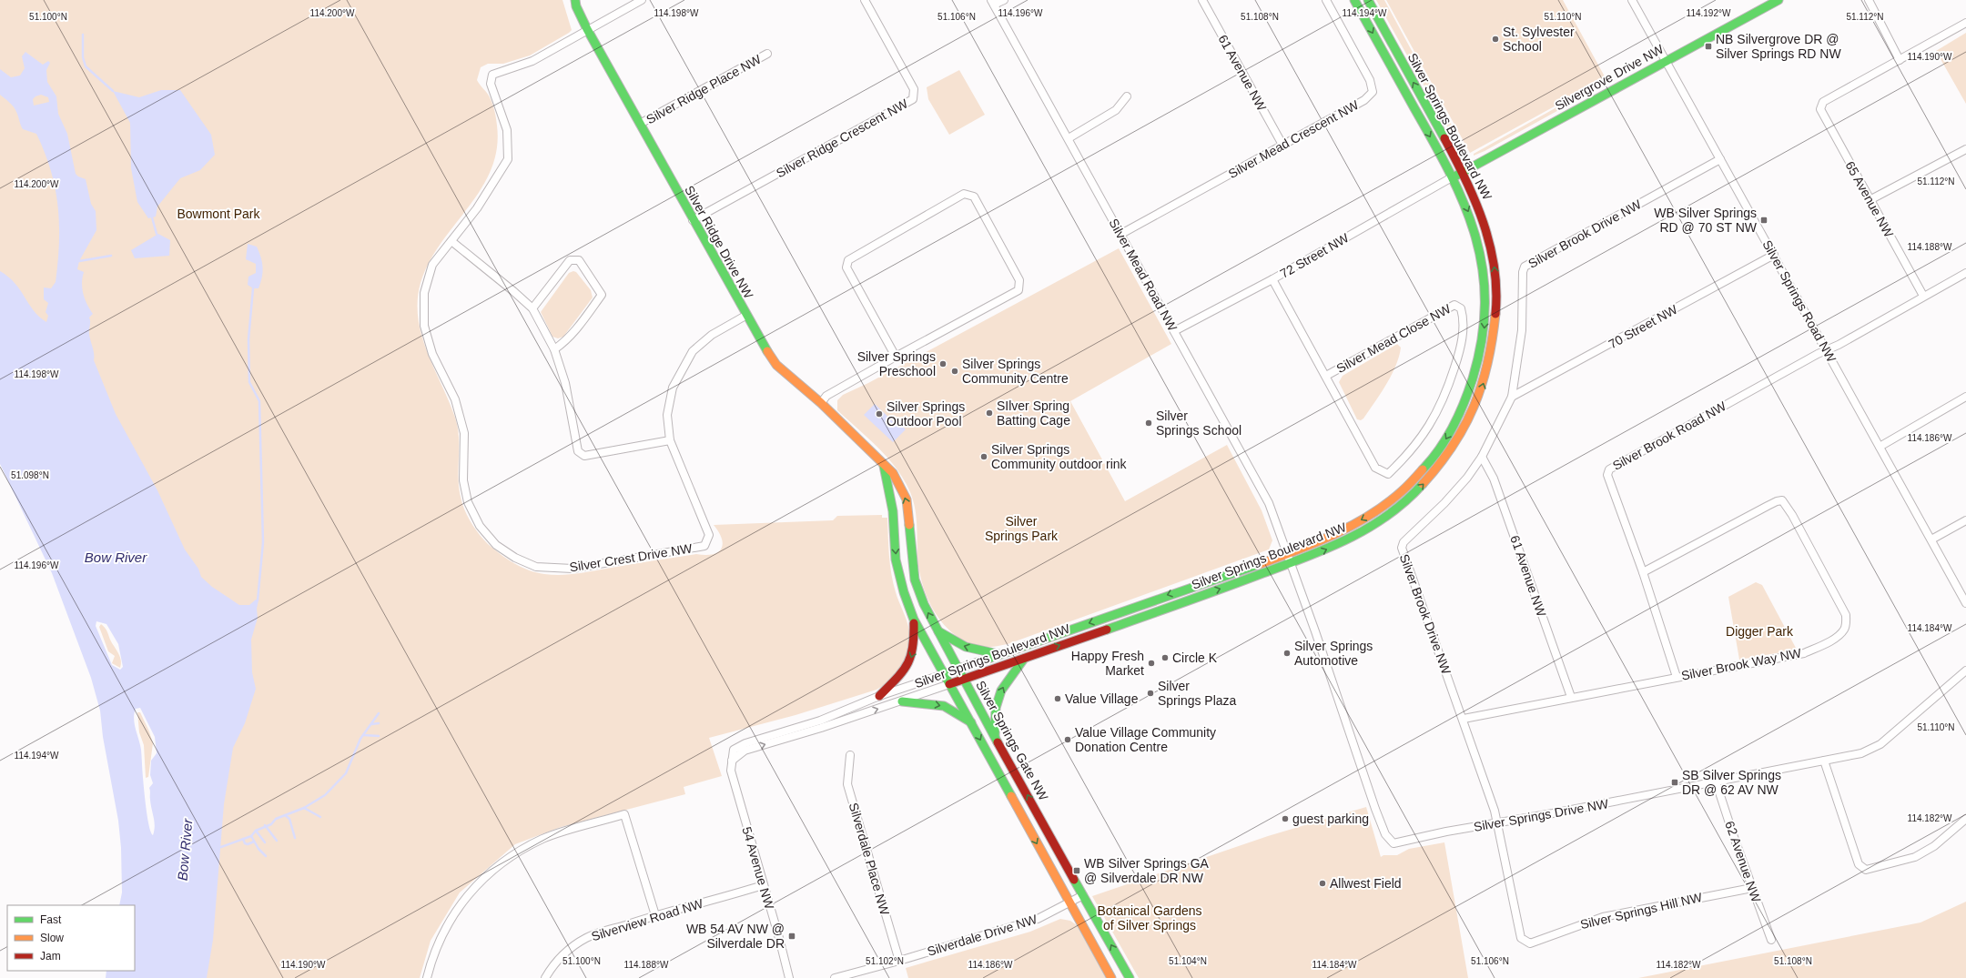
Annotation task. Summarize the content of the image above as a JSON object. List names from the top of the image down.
{
  "streets": {
    "street": [
      "61 Avenue NW",
      "Silvergrove Drive NW",
      "Silver Ridge Place NW",
      "Silver Springs Boulevard NW",
      "Silver Ridge Crescent NW",
      "Silver Mead Crescent NW",
      "65 Avenue NW",
      "Silver Brook Drive NW",
      "Silver Ridge Drive NW",
      "72 Street NW",
      "Silver Mead Road NW",
      "Silver Springs Road NW",
      "70 Street NW",
      "Silver Mead Close NW",
      "Silver Brook Road NW",
      "Silver Crest Drive NW",
      "Silver Brook Way NW",
      "Silver Springs Gate NW",
      "Silver Springs Drive NW",
      "Silverdale Place NW",
      "62 Avenue NW",
      "54 Avenue NW",
      "Silver Springs Hill NW",
      "Silverview Road NW",
      "Silverdale Drive NW"
    ]
  },
  "crossings": [
    ["61 Avenue NW", "Silver Mead Crescent NW"],
    ["61 Avenue NW", "Silver Brook Drive NW"],
    ["61 Avenue NW", "Silver Brook Way NW"],
    ["Silvergrove Drive NW", "Silver Springs Boulevard NW"],
    ["Silvergrove Drive NW", "72 Street NW"],
    ["Silvergrove Drive NW", "Silver Springs Road NW"],
    ["Silver Ridge Place NW", "Silver Ridge Drive NW"],
    ["Silver Springs Boulevard NW", "72 Street NW"],
    ["Silver Springs Boulevard NW", "Silver Mead Road NW"],
    ["Silver Springs Boulevard NW", "Silver Springs Gate NW"],
    ["Silver Springs Boulevard NW", "Silver Springs Drive NW"],
    ["Silver Springs Boulevard NW", "54 Avenue NW"],
    ["Silver Ridge Crescent NW", "Silver Ridge Drive NW"],
    ["Silver Mead Crescent NW", "Silver Mead Road NW"],
    ["65 Avenue NW", "Silver Brook Road NW"],
    ["Silver Brook Drive NW", "Silver Springs Road NW"],
    ["Silver Brook Drive NW", "70 Street NW"],
    ["Silver Brook Drive NW", "Silver Brook Way NW"],
    ["Silver Brook Drive NW", "Silver Springs Drive NW"],
    ["Silver Brook Drive NW", "Silver Springs Hill NW"],
    ["Silver Ridge Drive NW", "Silver Crest Drive NW"],
    ["Silver Ridge Drive NW", "Silver Springs Gate NW"],
    ["72 Street NW", "Silver Mead Road NW"],
    ["72 Street NW", "Silver Mead Close NW"],
    ["Silver Mead Road NW", "Silver Springs Drive NW"],
    ["Silver Springs Road NW", "70 Street NW"],
    ["Silver Springs Road NW", "Silver Brook Road NW"],
    ["Silver Brook Road NW", "Silver Brook Way NW"],
    ["Silver Springs Gate NW", "Silverdale Drive NW"],
    ["Silver Springs Drive NW", "62 Avenue NW"],
    ["Silver Springs Drive NW", "Silver Springs Hill NW"],
    ["Silverdale Place NW", "Silverdale Drive NW"],
    ["62 Avenue NW", "Silver Springs Hill NW"],
    ["54 Avenue NW", "Silverview Road NW"]
  ],
  "water": ["Bow River"],
  "parks": [
    "Bowmont Park",
    "Silver Springs Park",
    "Digger Park",
    "Botanical Gardens of Silver Springs"
  ],
  "places": {
    "other": [
      "St. Sylvester School",
      "Silver Springs Preschool",
      "Silver Springs Community Centre",
      "SIlver Spring Batting Cage",
      "Silver Springs Outdoor Pool",
      "Silver Springs School",
      "Silver Springs Community outdoor rink",
      "Silver Springs Automotive",
      "Circle K",
      "Happy Fresh Market",
      "Silver Springs Plaza",
      "Value Village",
      "Value Village Community Donation Centre",
      "guest parking",
      "Allwest Field"
    ],
    "transit": [
      "NB Silvergrove DR @ Silver Springs RD NW",
      "WB Silver Springs RD @ 70 ST NW",
      "SB Silver Springs DR @ 62 AV NW",
      "WB Silver Springs GA @ Silverdale DR NW",
      "WB 54 AV NW @ Silverdale DR"
    ]
  },
  "legend": ["Fast", "Slow", "Jam"],
  "coordinates": [
    "114.200°W",
    "114.198°W",
    "114.194°W",
    "114.192°W",
    "114.196°W",
    "51.100°N",
    "51.106°N",
    "51.108°N",
    "51.110°N",
    "51.112°N",
    "114.190°W",
    "114.188°W",
    "114.186°W",
    "51.098°N",
    "114.184°W",
    "114.182°W",
    "51.102°N",
    "51.104°N"
  ]
}
